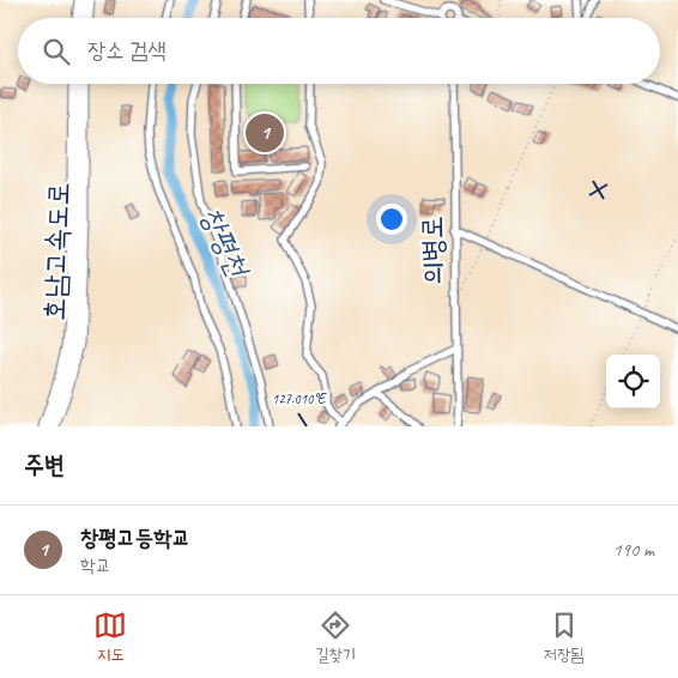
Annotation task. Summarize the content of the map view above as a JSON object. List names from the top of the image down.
{
  "streets": {
    "highway": ["호남고속도로"],
    "street": ["의병로"]
  },
  "water": ["창평천"],
  "page": {
    "search": "장소 검색",
    "pins": "1",
    "heading": "주변",
    "list": [
      {
        "mark": "1",
        "name": "창평고등학교",
        "note": "학교",
        "value": "190 m"
      }
    ],
    "nav": ["지도", "길찾기", "저장됨"]
  },
  "coordinates": ["127.010°E"]
}
